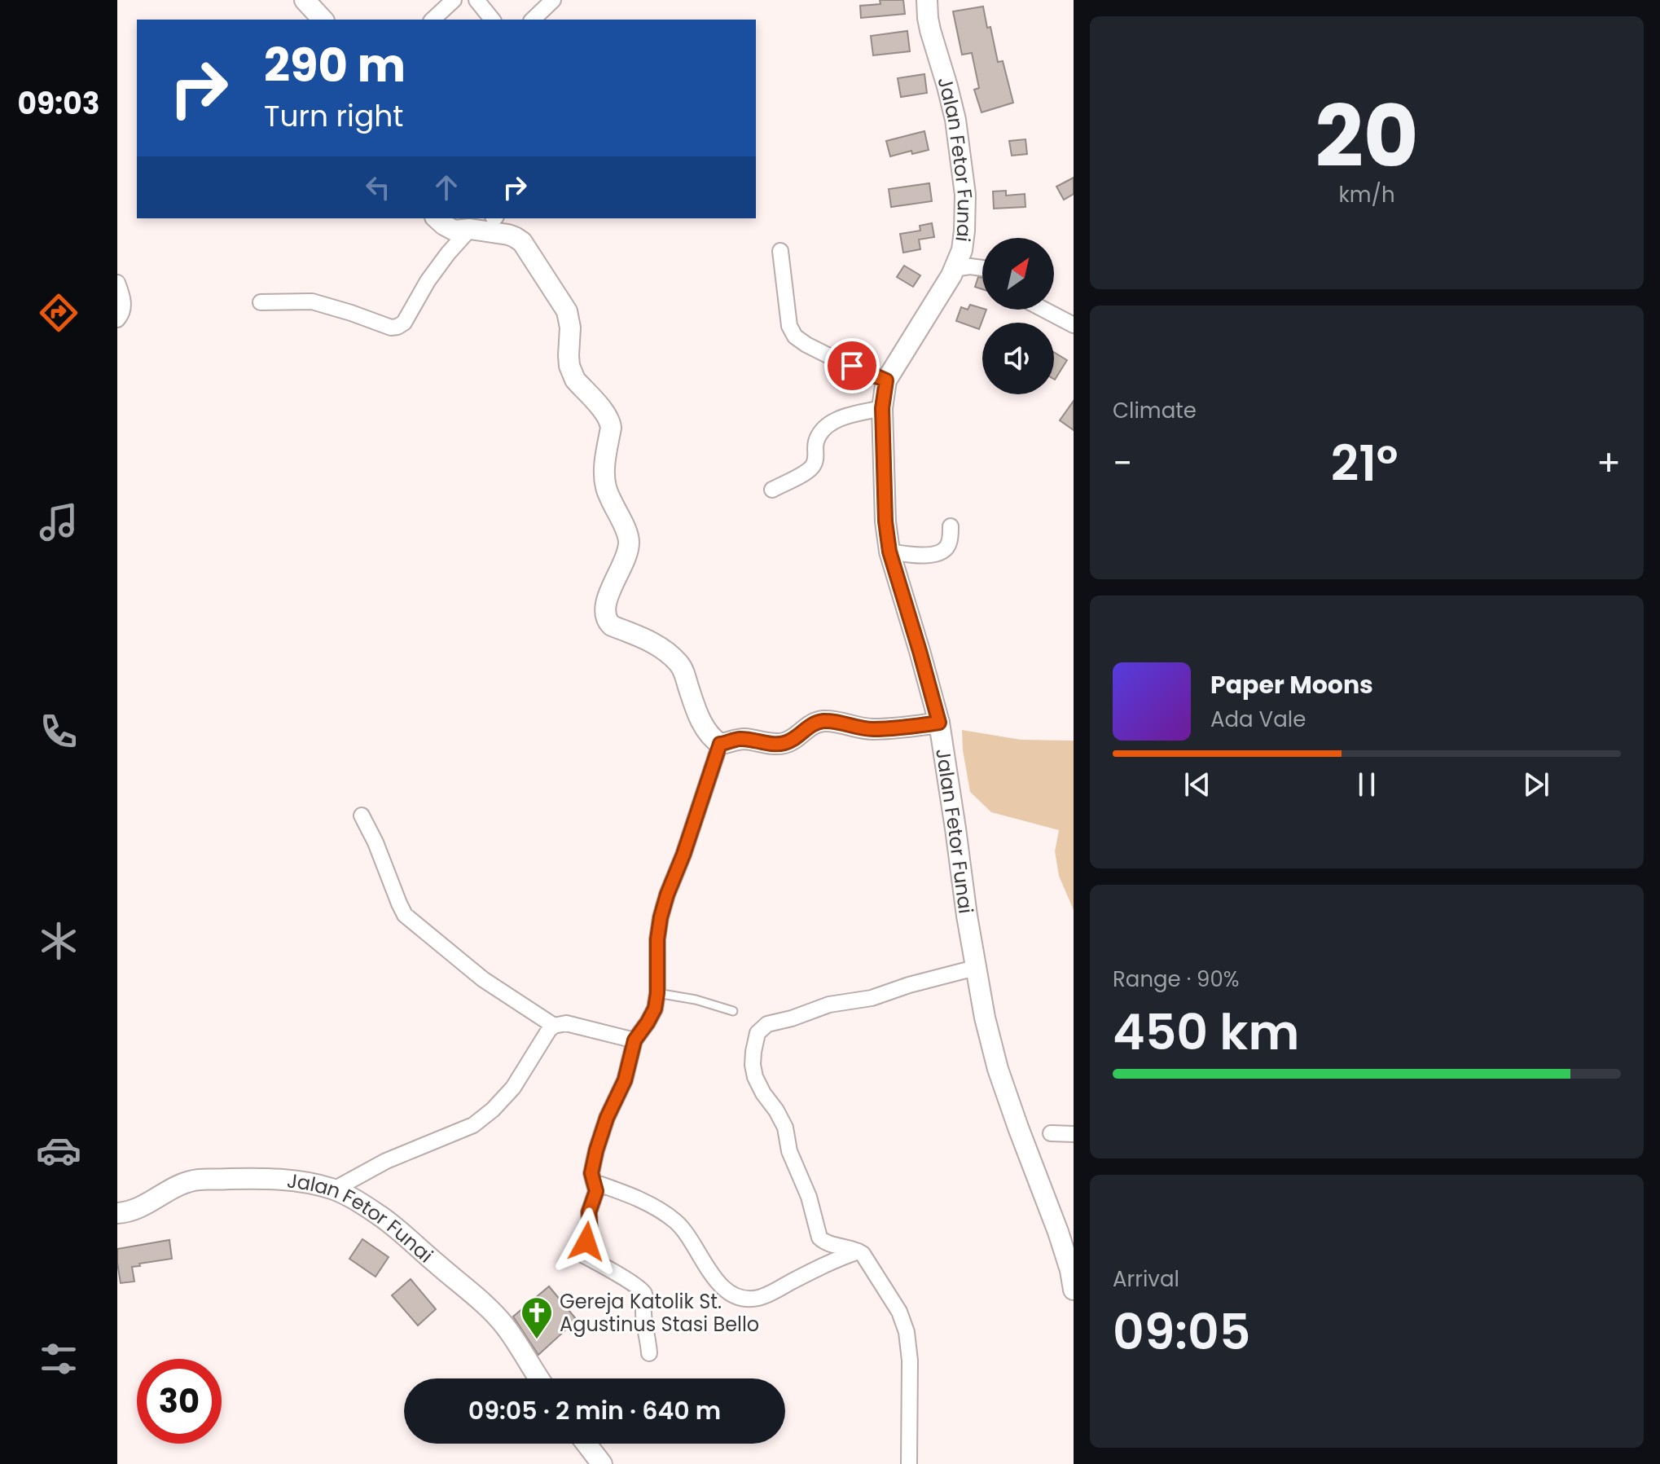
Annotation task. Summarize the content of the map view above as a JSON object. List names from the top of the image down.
{
  "streets": {
    "street": ["Jalan Fetor Funai"]
  },
  "places": {
    "church": ["Gereja Katolik St. Agustinus Stasi Bello"]
  },
  "north": "top right",
  "page": {
    "tabs": "09:03",
    "tile": [
      ["20", "km/h"],
      "Climate",
      ["Range · 90%", "450 km"],
      ["Arrival", "09:05"]
    ],
    "turn": ["290 m", "Turn right"],
    "heat": ["−", "21°", "+"],
    "song": ["Paper Moons", "Ada Vale"],
    "limit": "30",
    "trip": "09:05 · 2 min · 640 m"
  }
}
